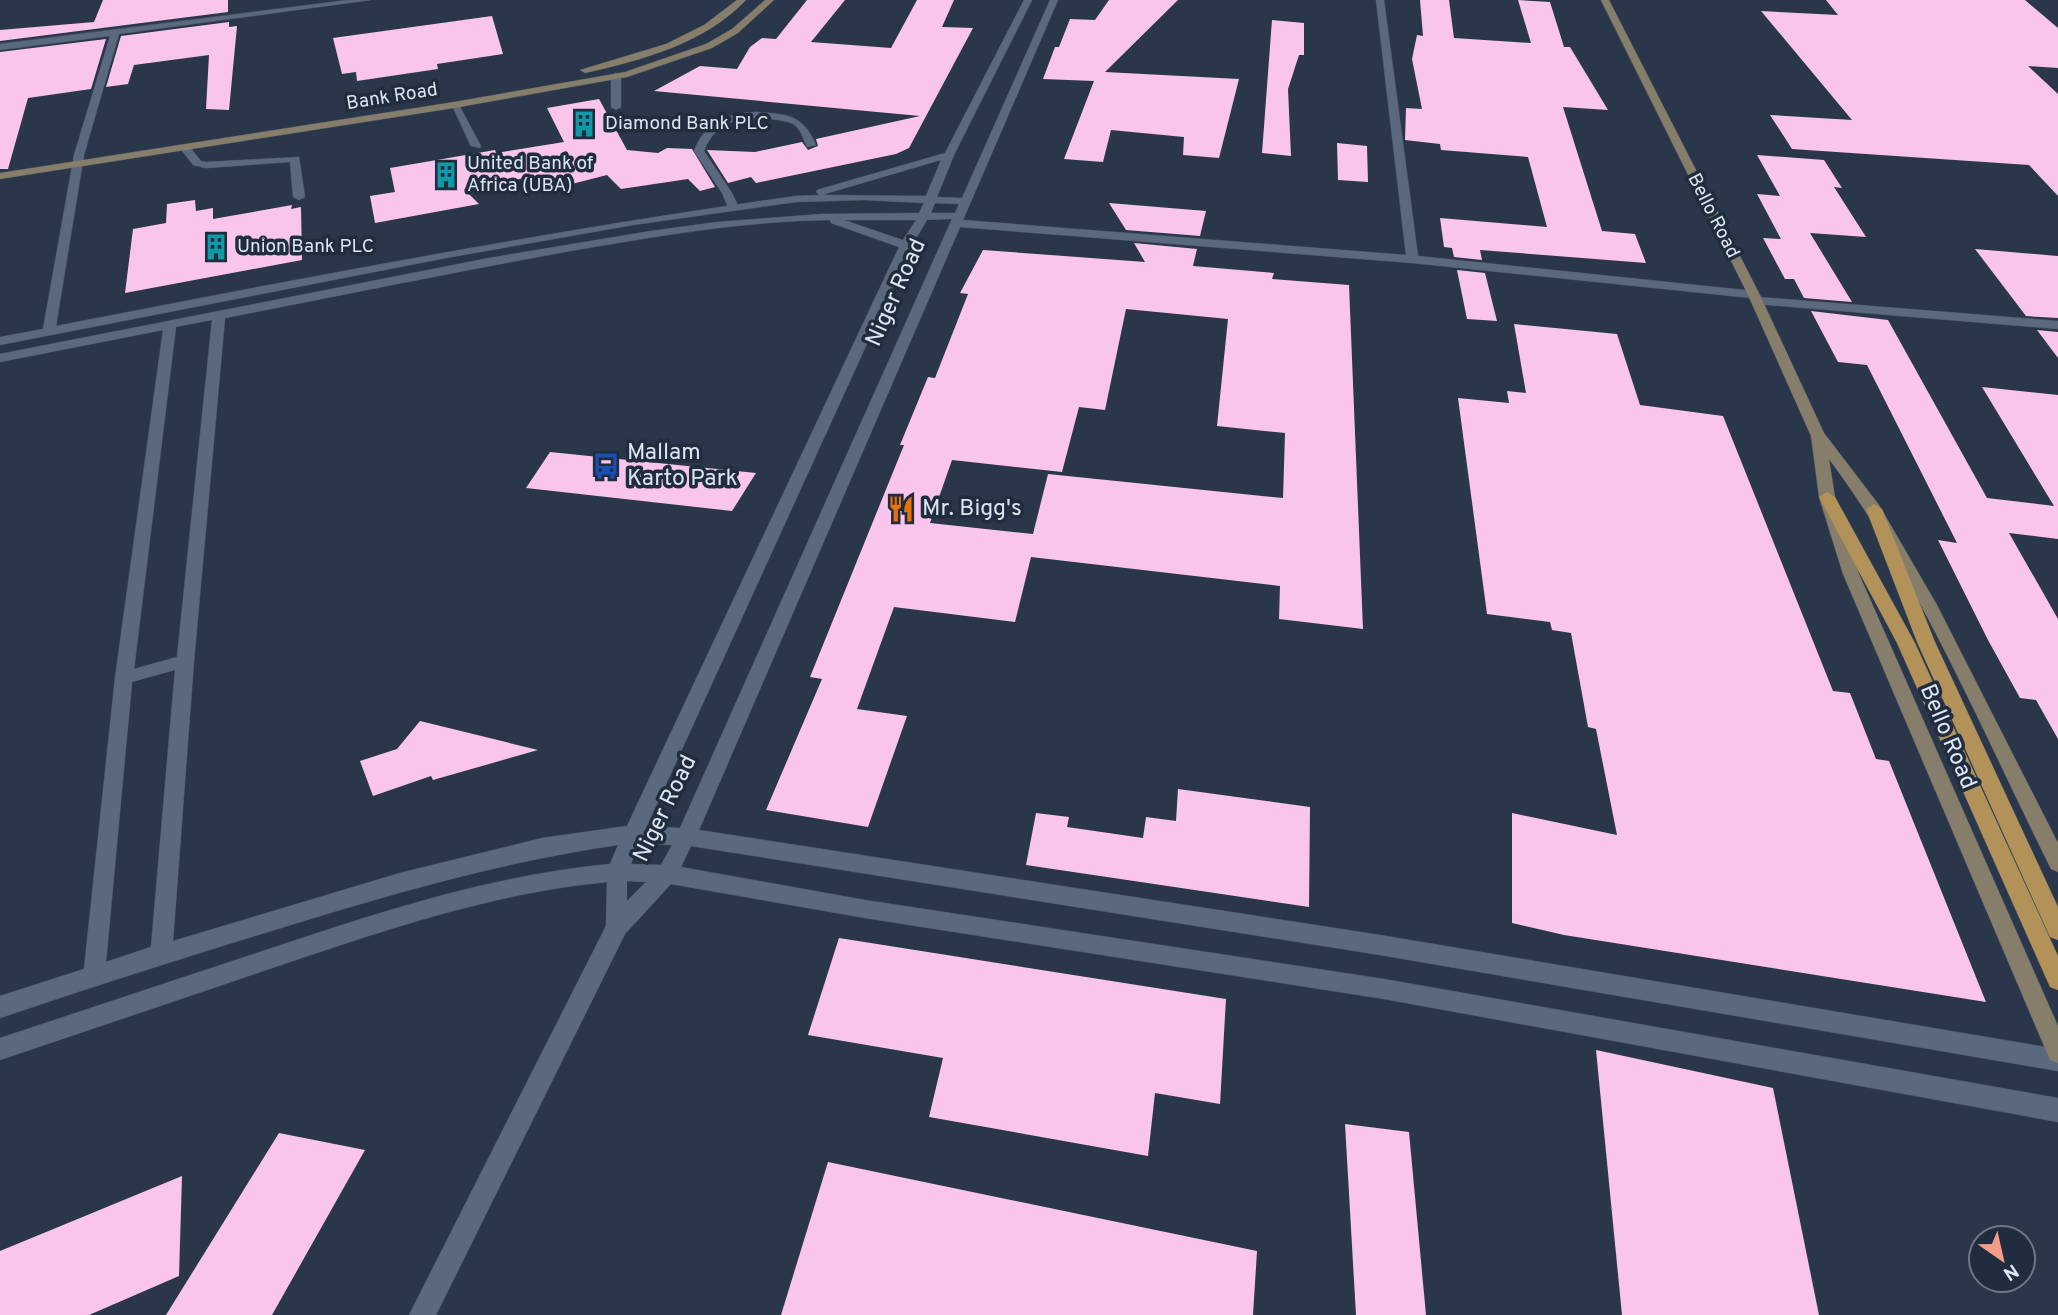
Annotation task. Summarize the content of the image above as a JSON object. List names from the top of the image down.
{
  "streets": {
    "street": ["Bank Road", "Bello Road", "Niger Road"]
  },
  "places": {
    "building": ["Diamond Bank PLC", "United Bank of Africa (UBA)", "Union Bank PLC"],
    "bus stop": ["Mallam Karto Park"],
    "restaurant": ["Mr. Bigg's"]
  },
  "north": "bottom right"
}
